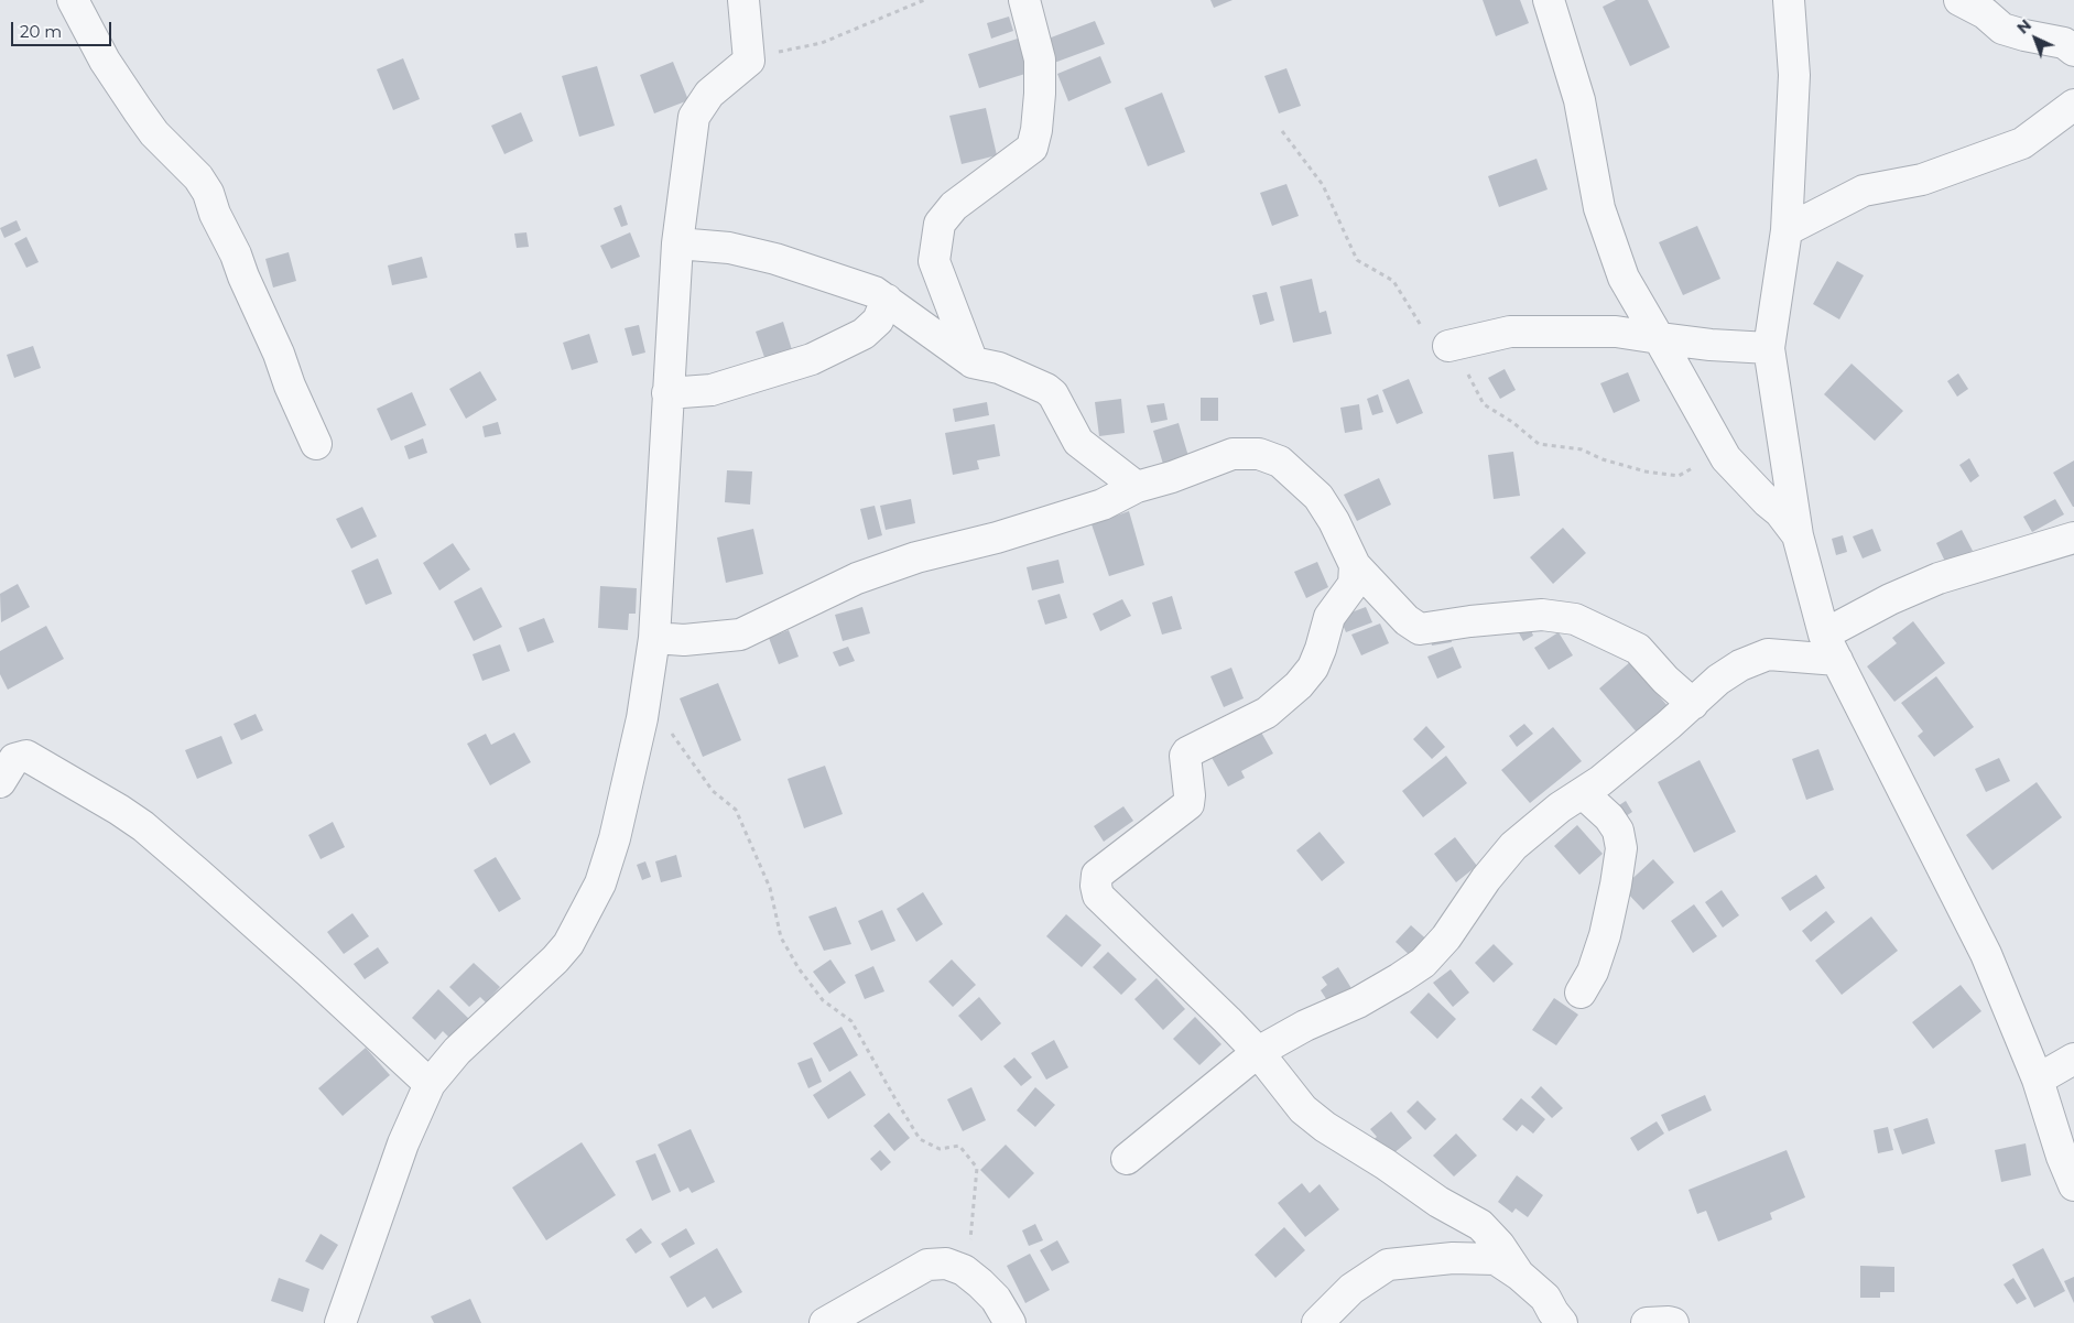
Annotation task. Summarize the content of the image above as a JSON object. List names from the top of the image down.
{
  "scale_bar": "20 m",
  "north": "top left"
}
